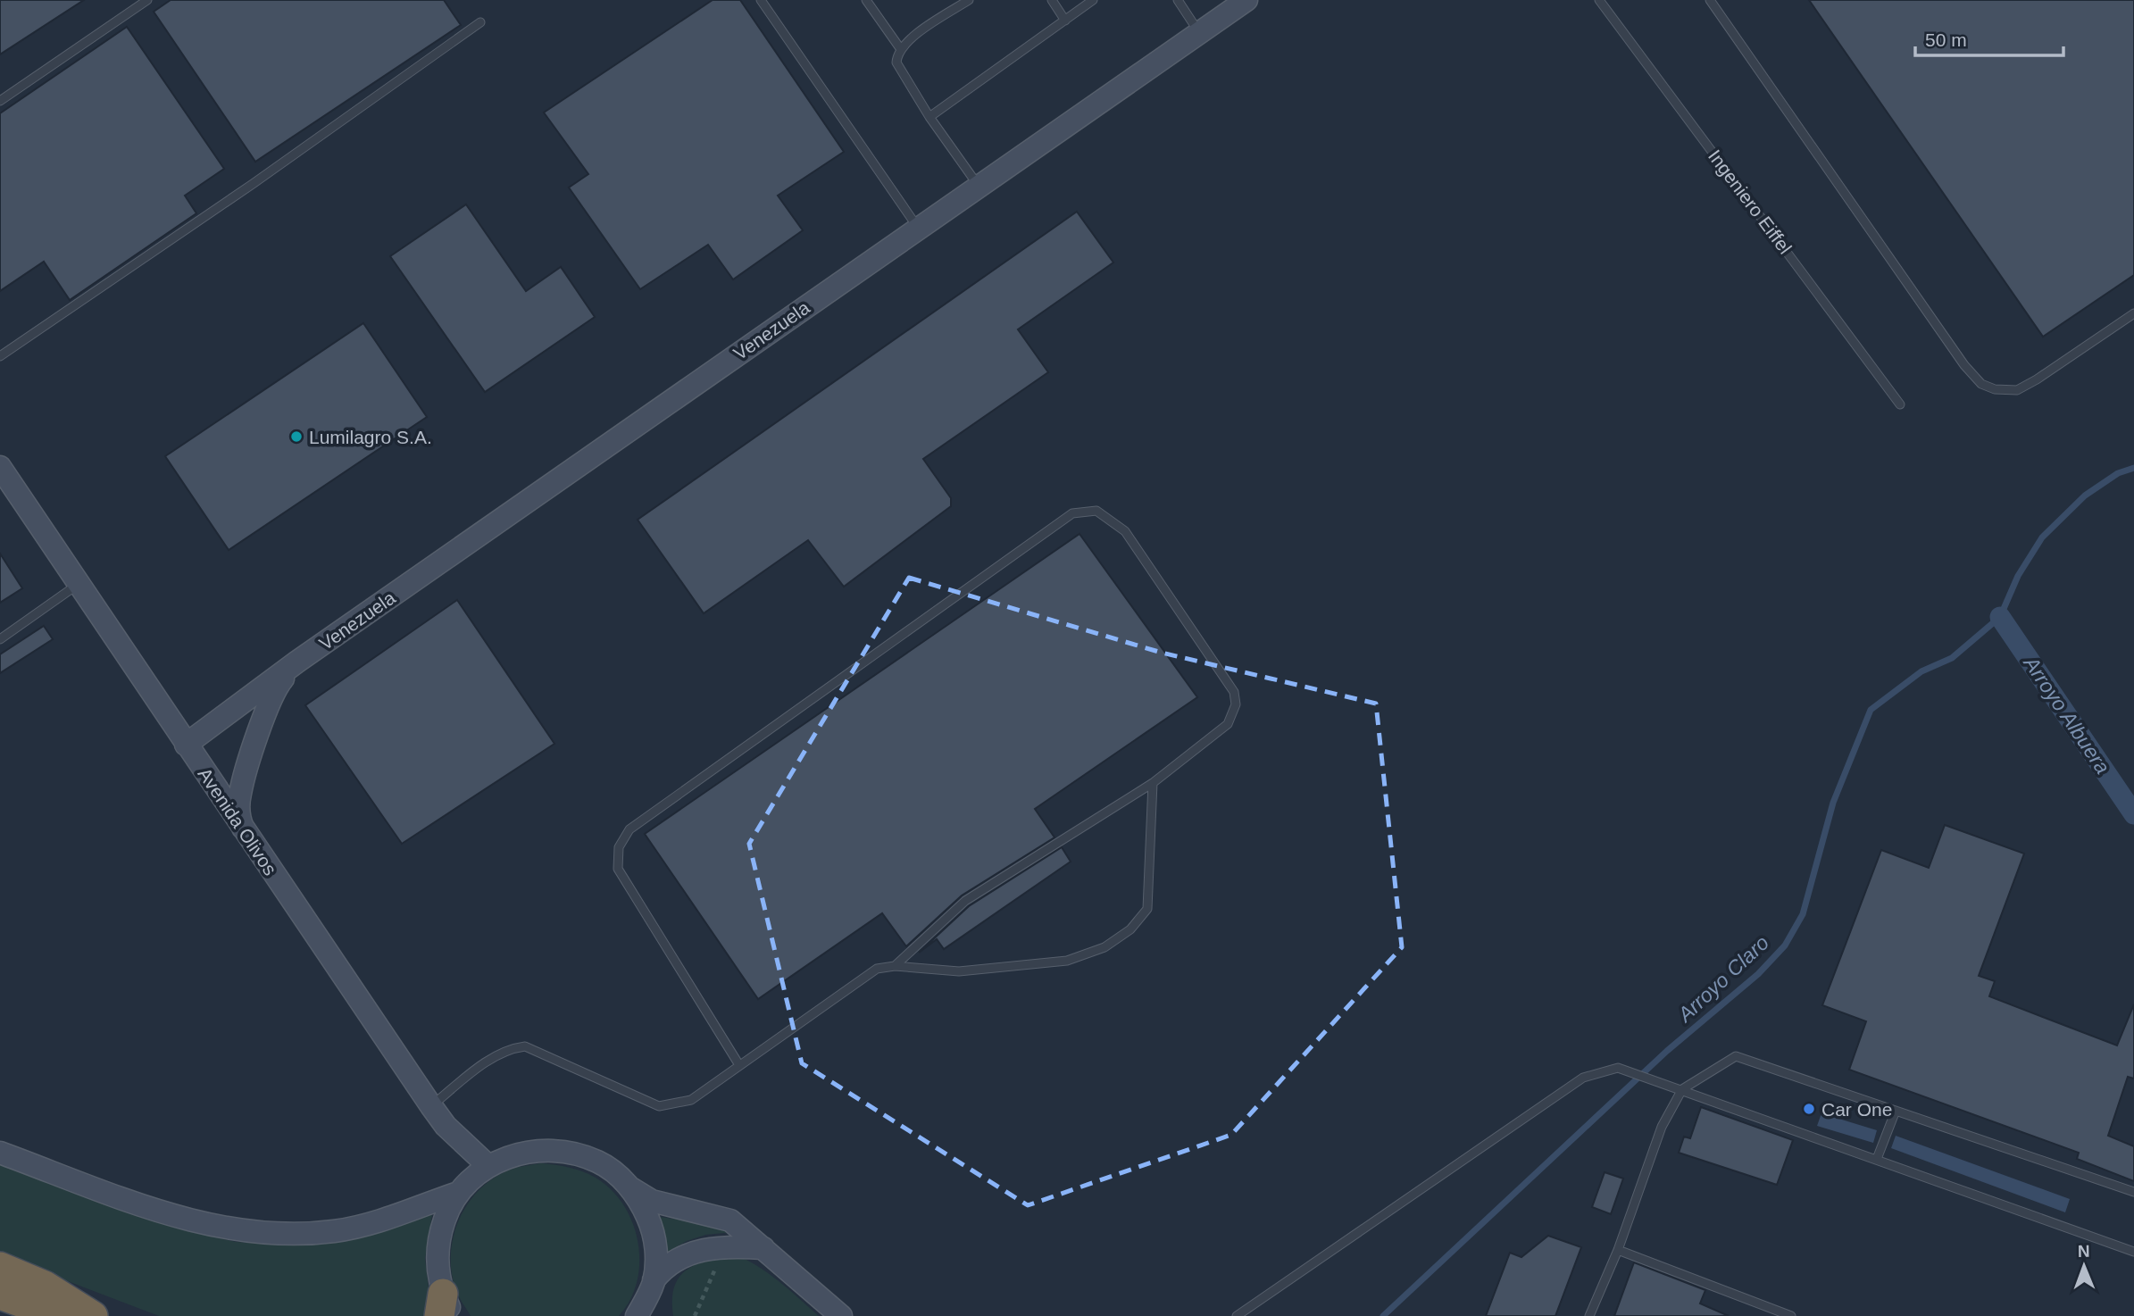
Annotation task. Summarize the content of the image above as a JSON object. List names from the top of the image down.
{
  "streets": {
    "street": ["Venezuela", "Avenida Olivos"],
    "lane": ["Ingeniero Eiffel"]
  },
  "water": ["Arroyo Albuera", "Arroyo Claro"],
  "places": ["Lumilagro S.A.", "Car One"],
  "scale_bar": "50 m",
  "north": "top"
}
